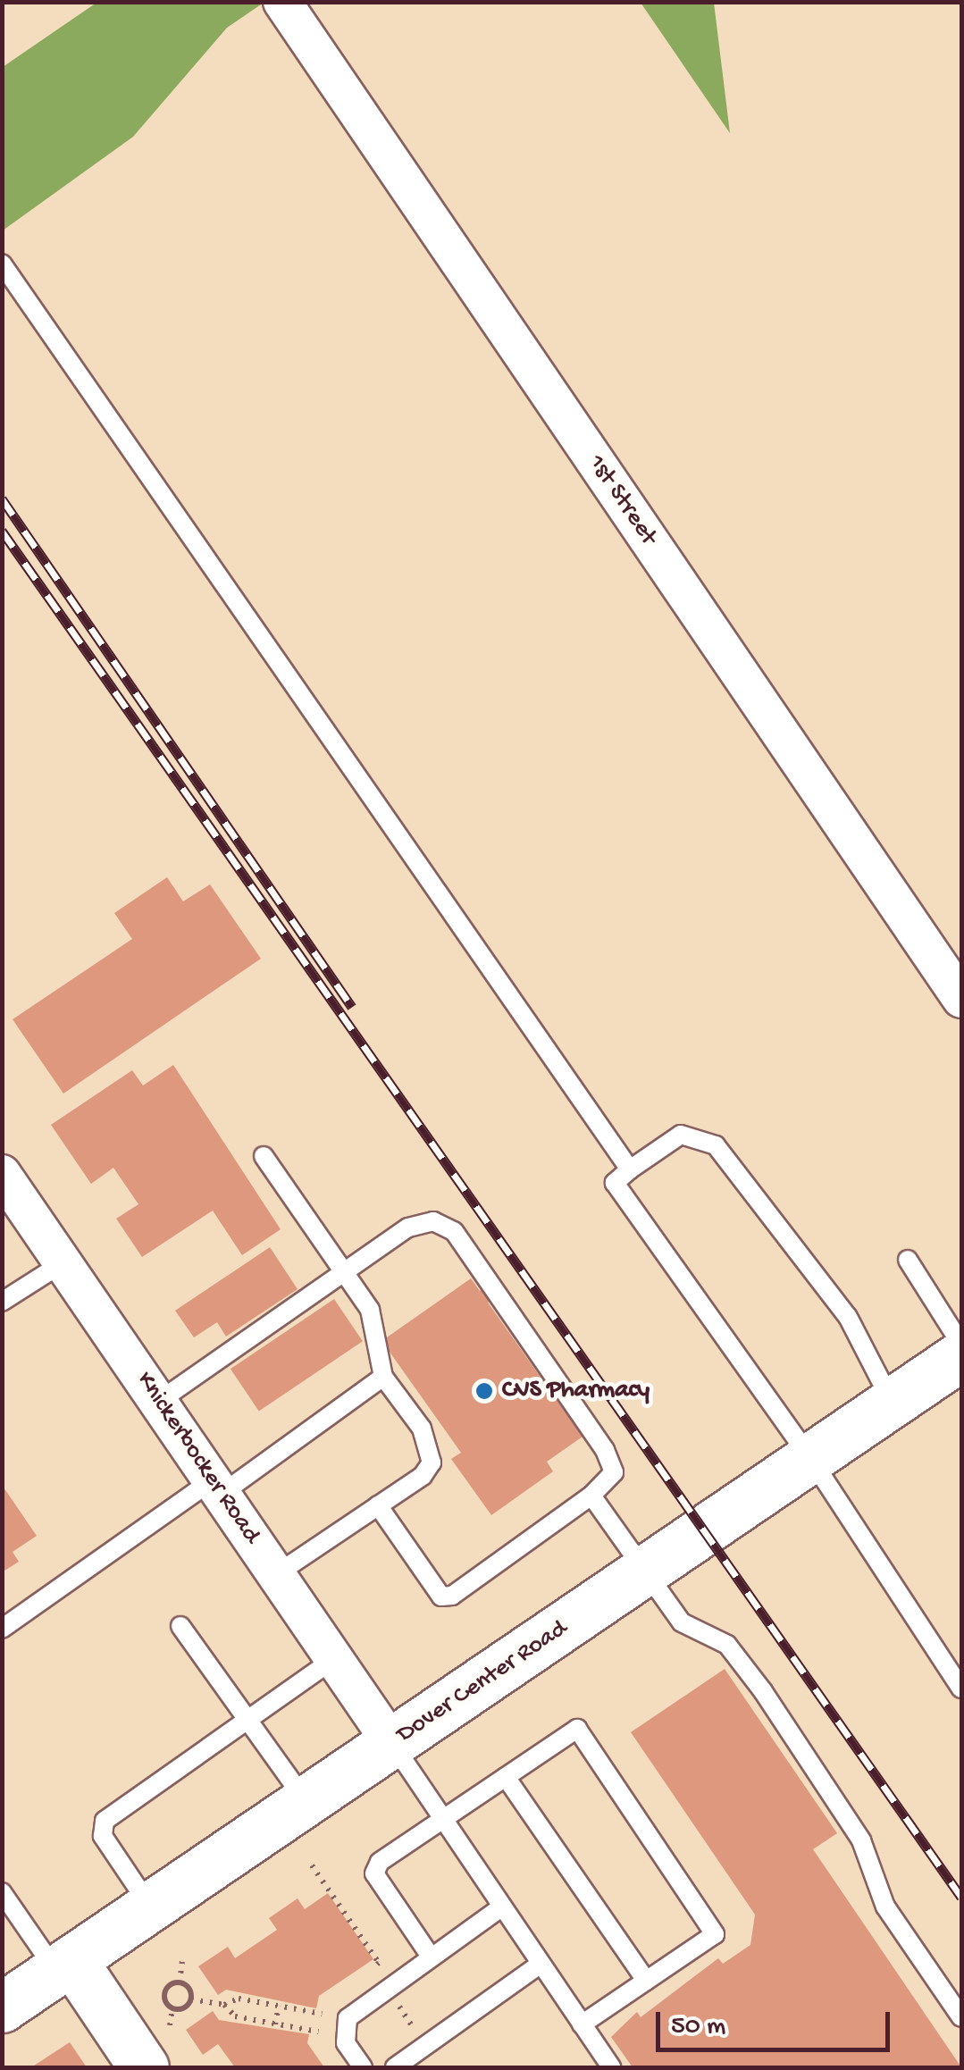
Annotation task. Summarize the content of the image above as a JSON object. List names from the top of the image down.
{
  "streets": {
    "street": ["1st Street", "Knickerbocker Road", "Dover Center Road"]
  },
  "crossings": [
    ["Knickerbocker Road", "Dover Center Road"]
  ],
  "places": ["CVS Pharmacy"],
  "scale_bar": "50 m"
}
